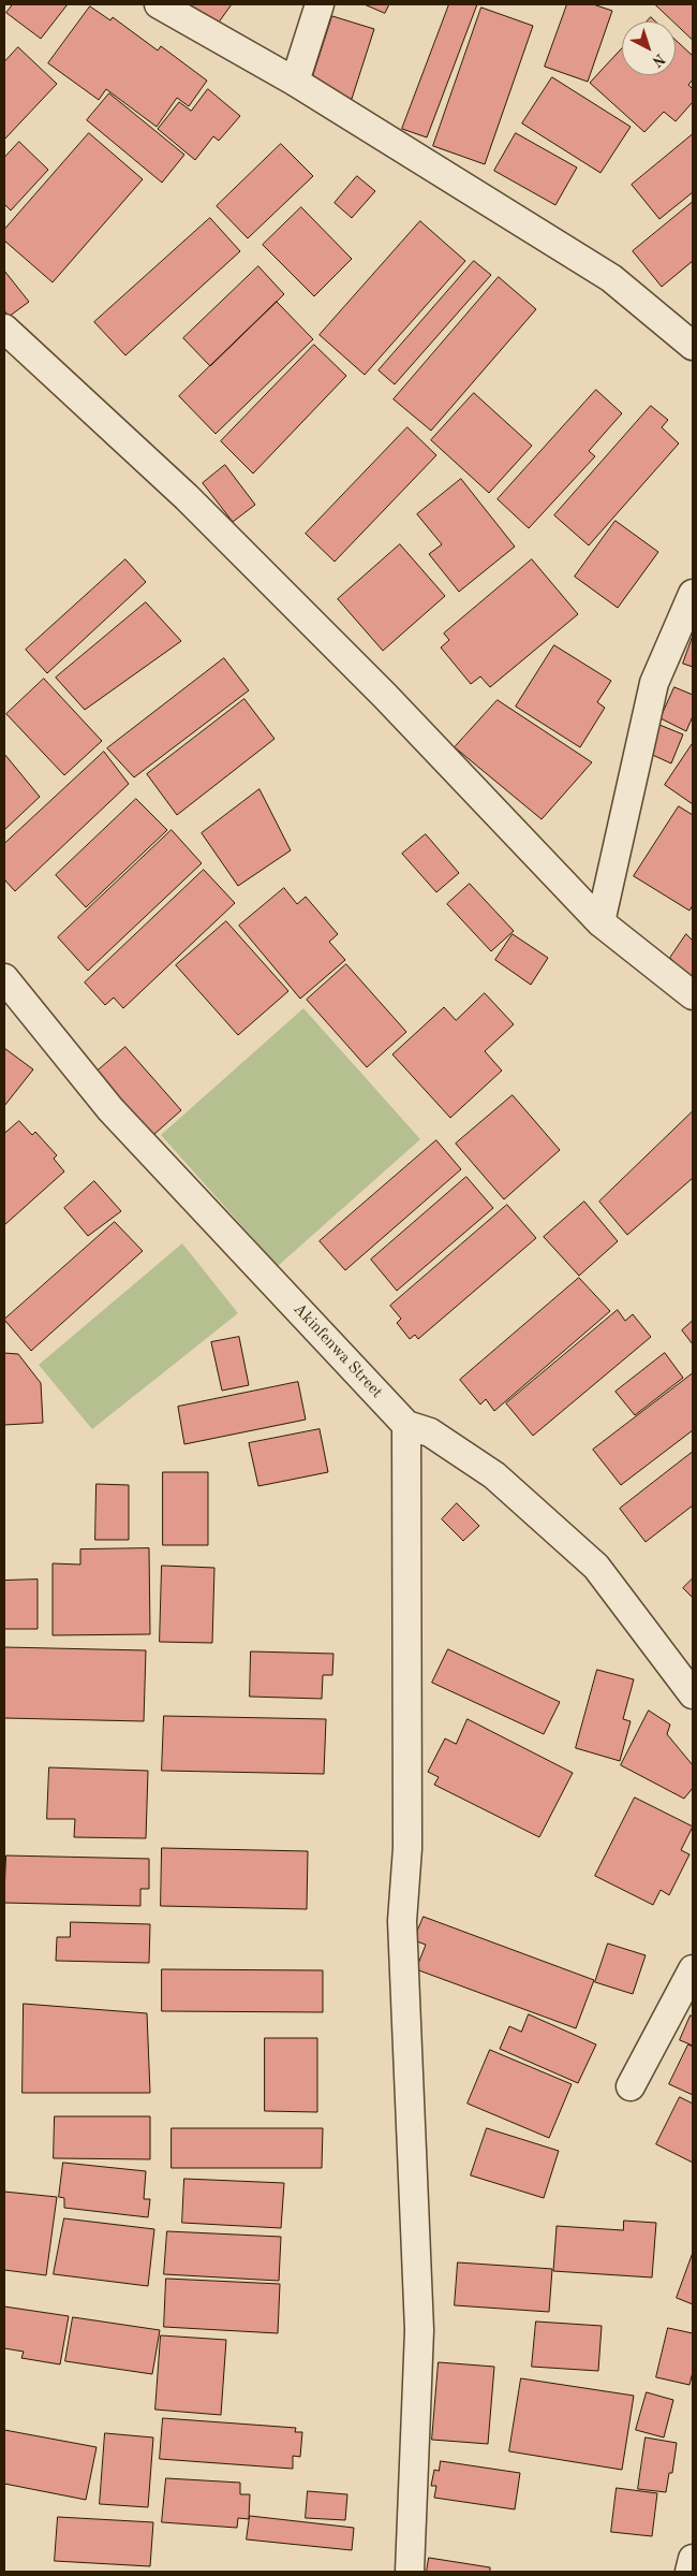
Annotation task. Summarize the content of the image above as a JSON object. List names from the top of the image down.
{
  "streets": {
    "street": ["Akinfenwa Street"]
  },
  "north": "bottom right"
}
